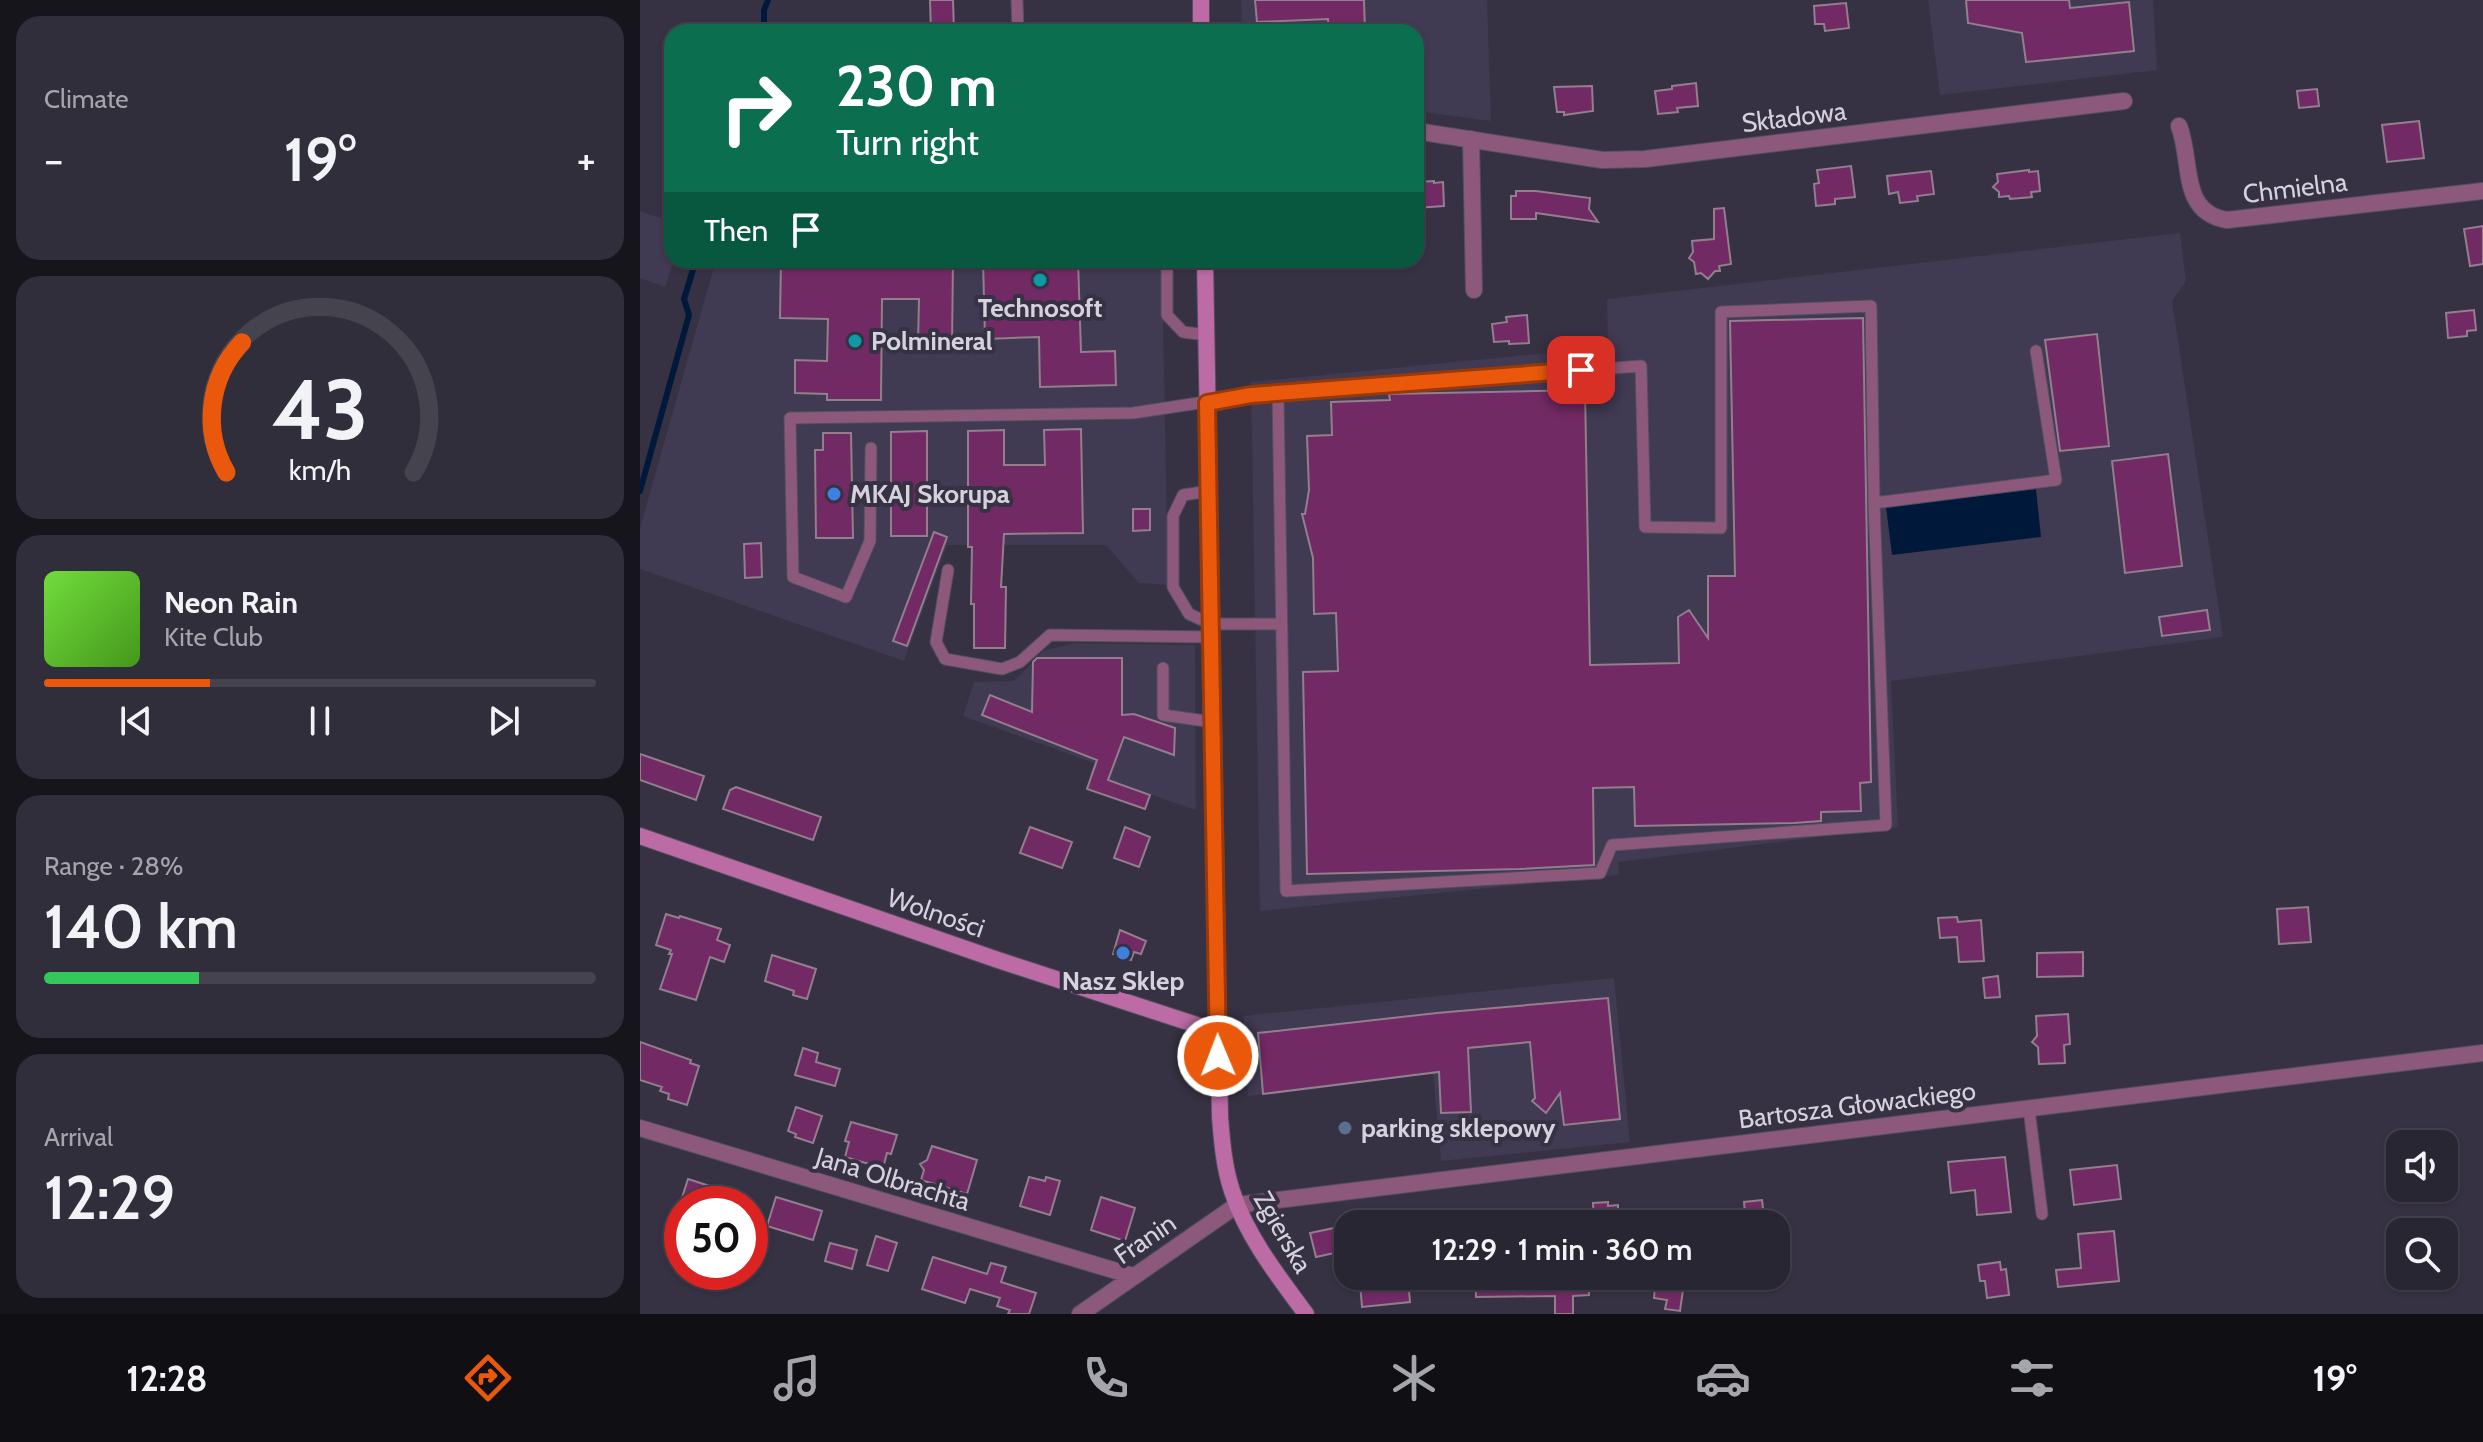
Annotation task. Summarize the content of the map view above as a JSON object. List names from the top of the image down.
{
  "streets": {
    "main road": ["Wolności", "Zgierska"],
    "street": [
      "Składowa",
      "Chmielna",
      "Bartosza Głowackiego",
      "Jana Olbrachta",
      "Franin"
    ]
  },
  "crossings": [
    ["Wolności", "Zgierska"],
    ["Bartosza Głowackiego", "Zgierska"],
    ["Bartosza Głowackiego", "Franin"],
    ["Jana Olbrachta", "Franin"],
    ["Zgierska", "Franin"]
  ],
  "places": [
    "Technosoft",
    "Polmineral",
    "MKAJ Skorupa",
    "Nasz Sklep",
    "parking sklepowy"
  ],
  "page": {
    "tile": [
      "Climate",
      ["Range · 28%", "140 km"],
      ["Arrival", "12:29"]
    ],
    "turn": ["230 m", "Turn right"],
    "heat": ["−", "19°", "+"],
    "then": "Then",
    "song": ["Neon Rain", "Kite Club"],
    "limit": "50",
    "trip": "12:29 · 1 min · 360 m",
    "tabs": ["12:28", "19°"],
    "gauge": ["43", "km/h"]
  }
}
